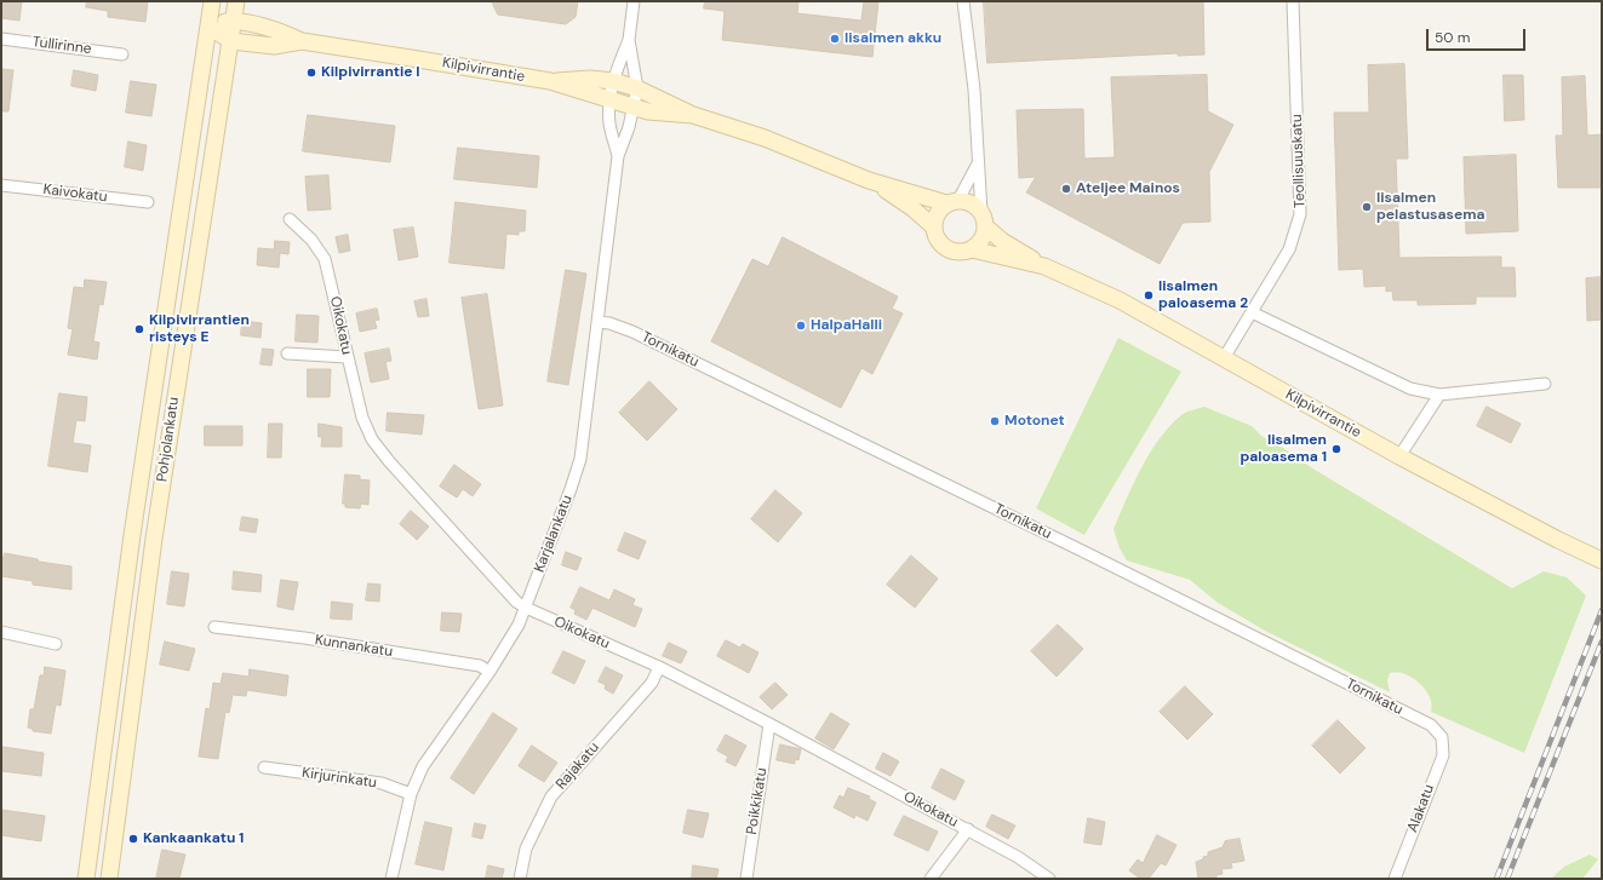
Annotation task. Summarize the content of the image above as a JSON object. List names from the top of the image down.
{
  "streets": {
    "street": [
      "Tullirinne",
      "Kilpivirrantie",
      "Teollisuuskatu",
      "Kaivokatu",
      "Oikokatu",
      "Tornikatu",
      "Pohjolankatu",
      "Karjalankatu",
      "Kunnankatu",
      "Rajakatu",
      "Kirjurinkatu",
      "Poikkikatu",
      "Alakatu"
    ]
  },
  "crossings": [
    ["Kilpivirrantie", "Teollisuuskatu"],
    ["Kilpivirrantie", "Pohjolankatu"],
    ["Kilpivirrantie", "Karjalankatu"],
    ["Oikokatu", "Karjalankatu"],
    ["Oikokatu", "Rajakatu"],
    ["Oikokatu", "Poikkikatu"],
    ["Tornikatu", "Karjalankatu"],
    ["Tornikatu", "Alakatu"],
    ["Karjalankatu", "Kunnankatu"],
    ["Karjalankatu", "Kirjurinkatu"]
  ],
  "places": [
    "Iisalmen akku",
    "Kilpivirrantie I",
    "Ateljee Mainos",
    "Iisalmen pelastusasema",
    "Iisalmen paloasema 2",
    "HalpaHalli",
    "Kilpivirrantien risteys E",
    "Motonet",
    "Iisalmen paloasema 1",
    "Kankaankatu 1"
  ],
  "scale_bar": "50 m"
}
